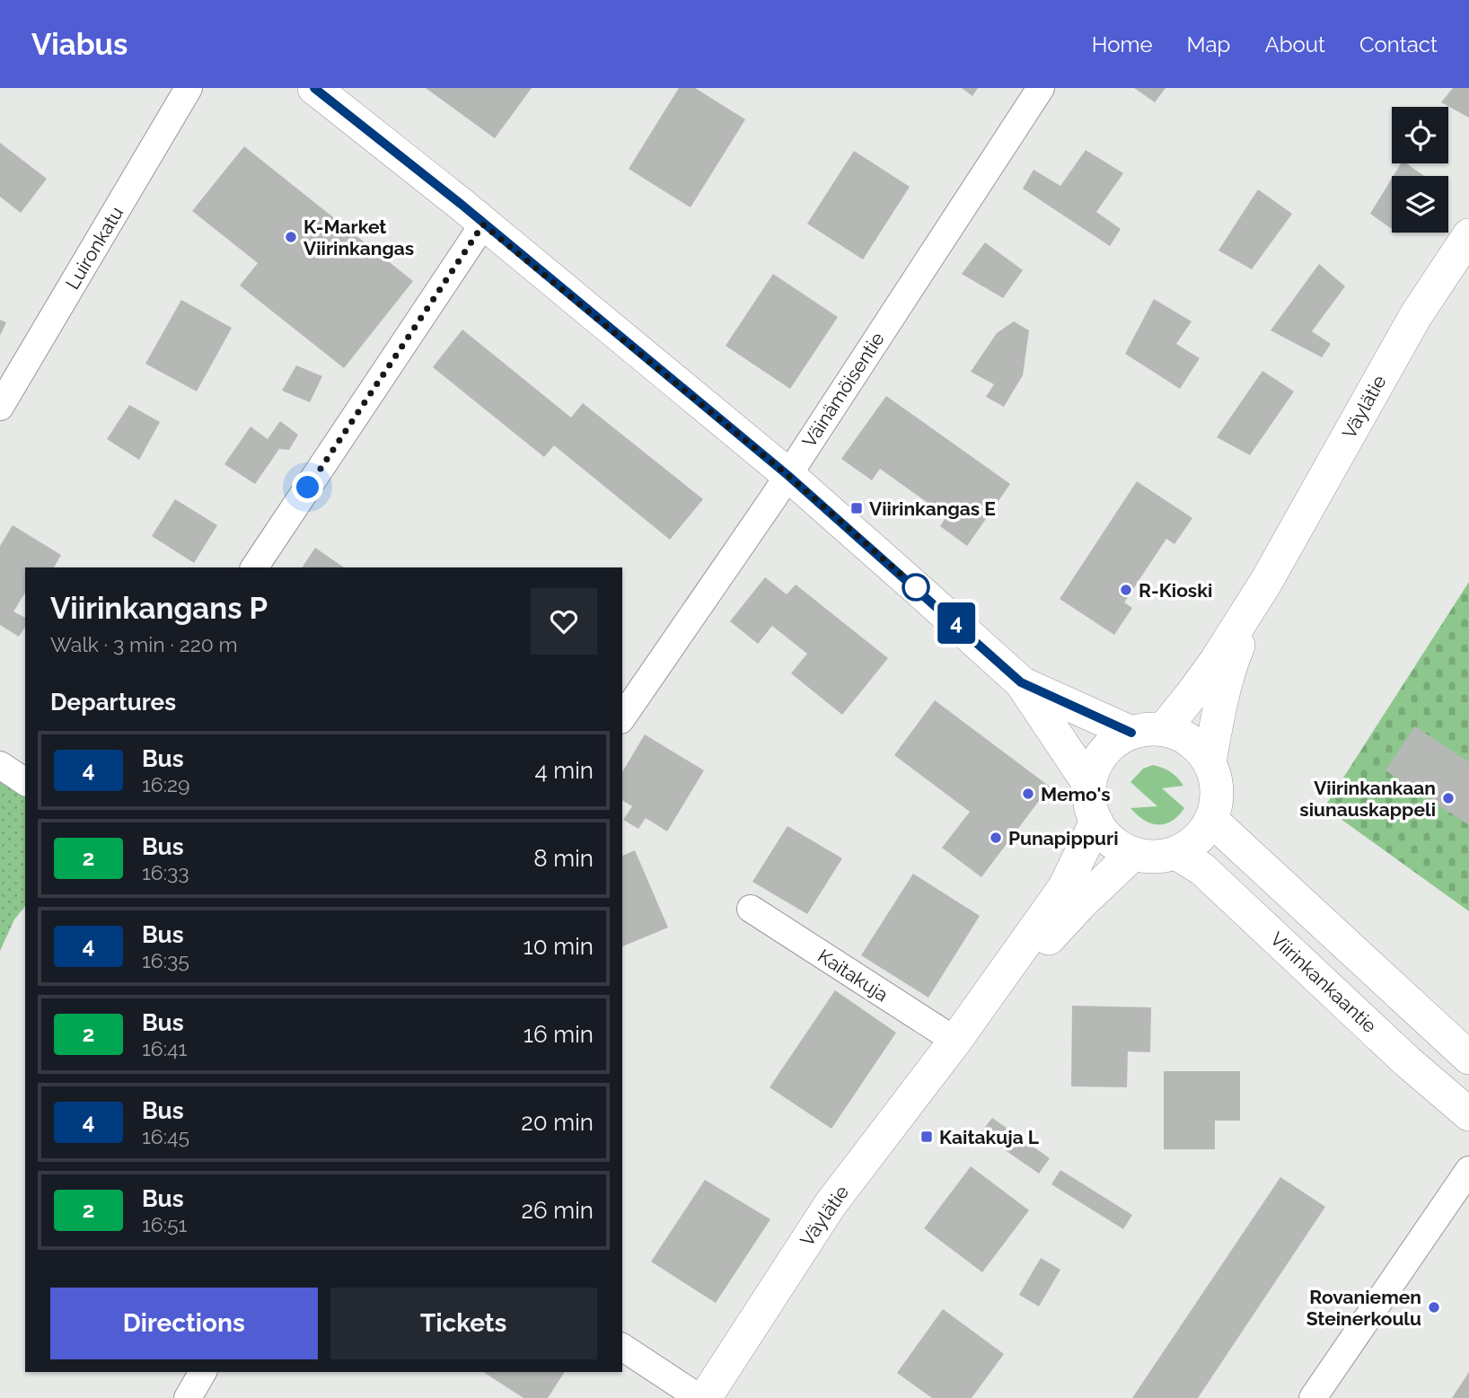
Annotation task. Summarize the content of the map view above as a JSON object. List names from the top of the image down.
{
  "streets": {
    "street": [
      "Luironkatu",
      "Väinämöisentie",
      "Väylätie",
      "Kaitakuja",
      "Viirinkankaantie"
    ]
  },
  "crossings": [
    ["Väylätie", "Kaitakuja"],
    ["Väylätie", "Viirinkankaantie"]
  ],
  "places": {
    "other": [
      "K-Market Viirinkangas",
      "R-Kioski",
      "Memo's",
      "Viirinkankaan siunauskappeli",
      "Punapippuri",
      "Rovaniemen Steinerkoulu"
    ],
    "transit": ["Viirinkangas E", "Kaitakuja L"]
  },
  "lines": ["bus line 4"],
  "page": {
    "header": "Viabus",
    "nav": [
      "Home",
      "Map",
      "About",
      "Contact"
    ],
    "on_map": "4",
    "heading": [
      ["Viirinkangans P", "Walk · 3 min · 220 m"],
      "Departures"
    ],
    "list": [
      {
        "mark": "4",
        "name": "Bus",
        "note": "16:29",
        "value": "4 min"
      },
      {
        "mark": "2",
        "name": "Bus",
        "note": "16:33",
        "value": "8 min"
      },
      {
        "mark": "4",
        "name": "Bus",
        "note": "16:35",
        "value": "10 min"
      },
      {
        "mark": "2",
        "name": "Bus",
        "note": "16:41",
        "value": "16 min"
      },
      {
        "mark": "4",
        "name": "Bus",
        "note": "16:45",
        "value": "20 min"
      },
      {
        "mark": "2",
        "name": "Bus",
        "note": "16:51",
        "value": "26 min"
      }
    ],
    "buttons": ["Directions", "Tickets"]
  }
}
